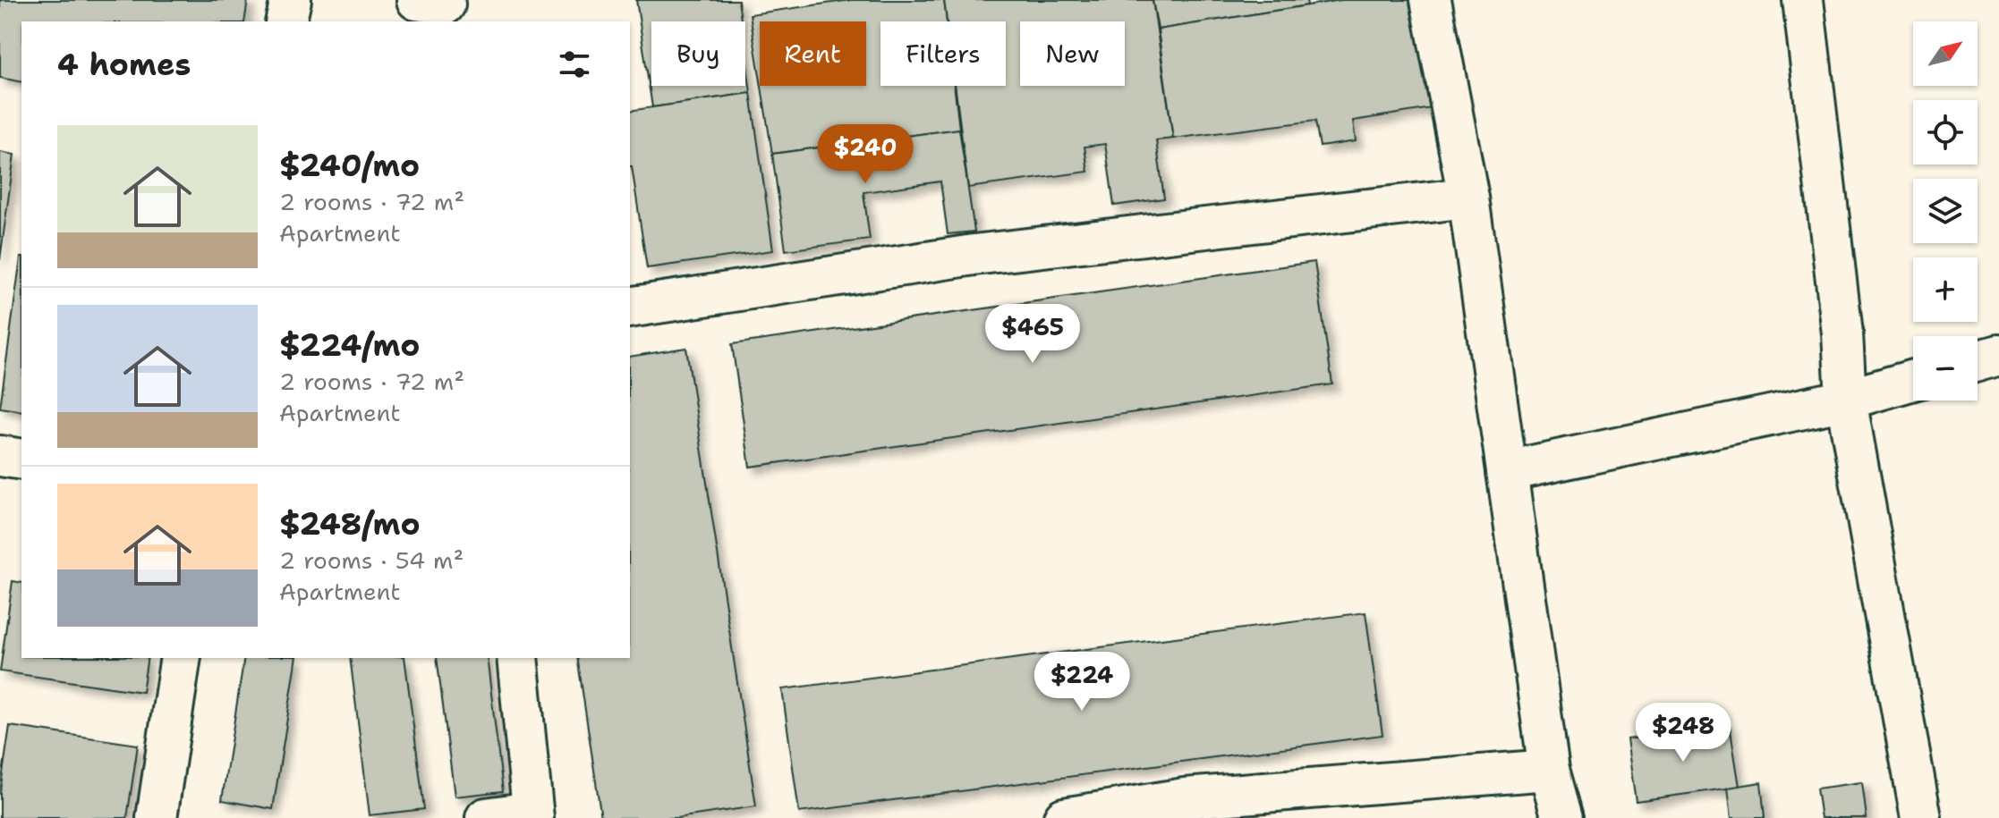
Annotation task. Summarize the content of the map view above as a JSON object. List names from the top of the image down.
{
  "north": "top right",
  "page": {
    "map_buttons": ["+", "−"],
    "chip": [
      "Buy",
      "Rent",
      "Filters",
      "New"
    ],
    "heading": "4 homes",
    "list": [
      {
        "name": "$240/mo",
        "note": "2 rooms · 72 m² · Apartment"
      },
      {
        "name": "$224/mo",
        "note": "2 rooms · 72 m² · Apartment"
      },
      {
        "name": "$248/mo",
        "note": "2 rooms · 54 m² · Apartment"
      }
    ],
    "price": [
      "$240",
      "$465",
      "$224",
      "$248"
    ]
  }
}
